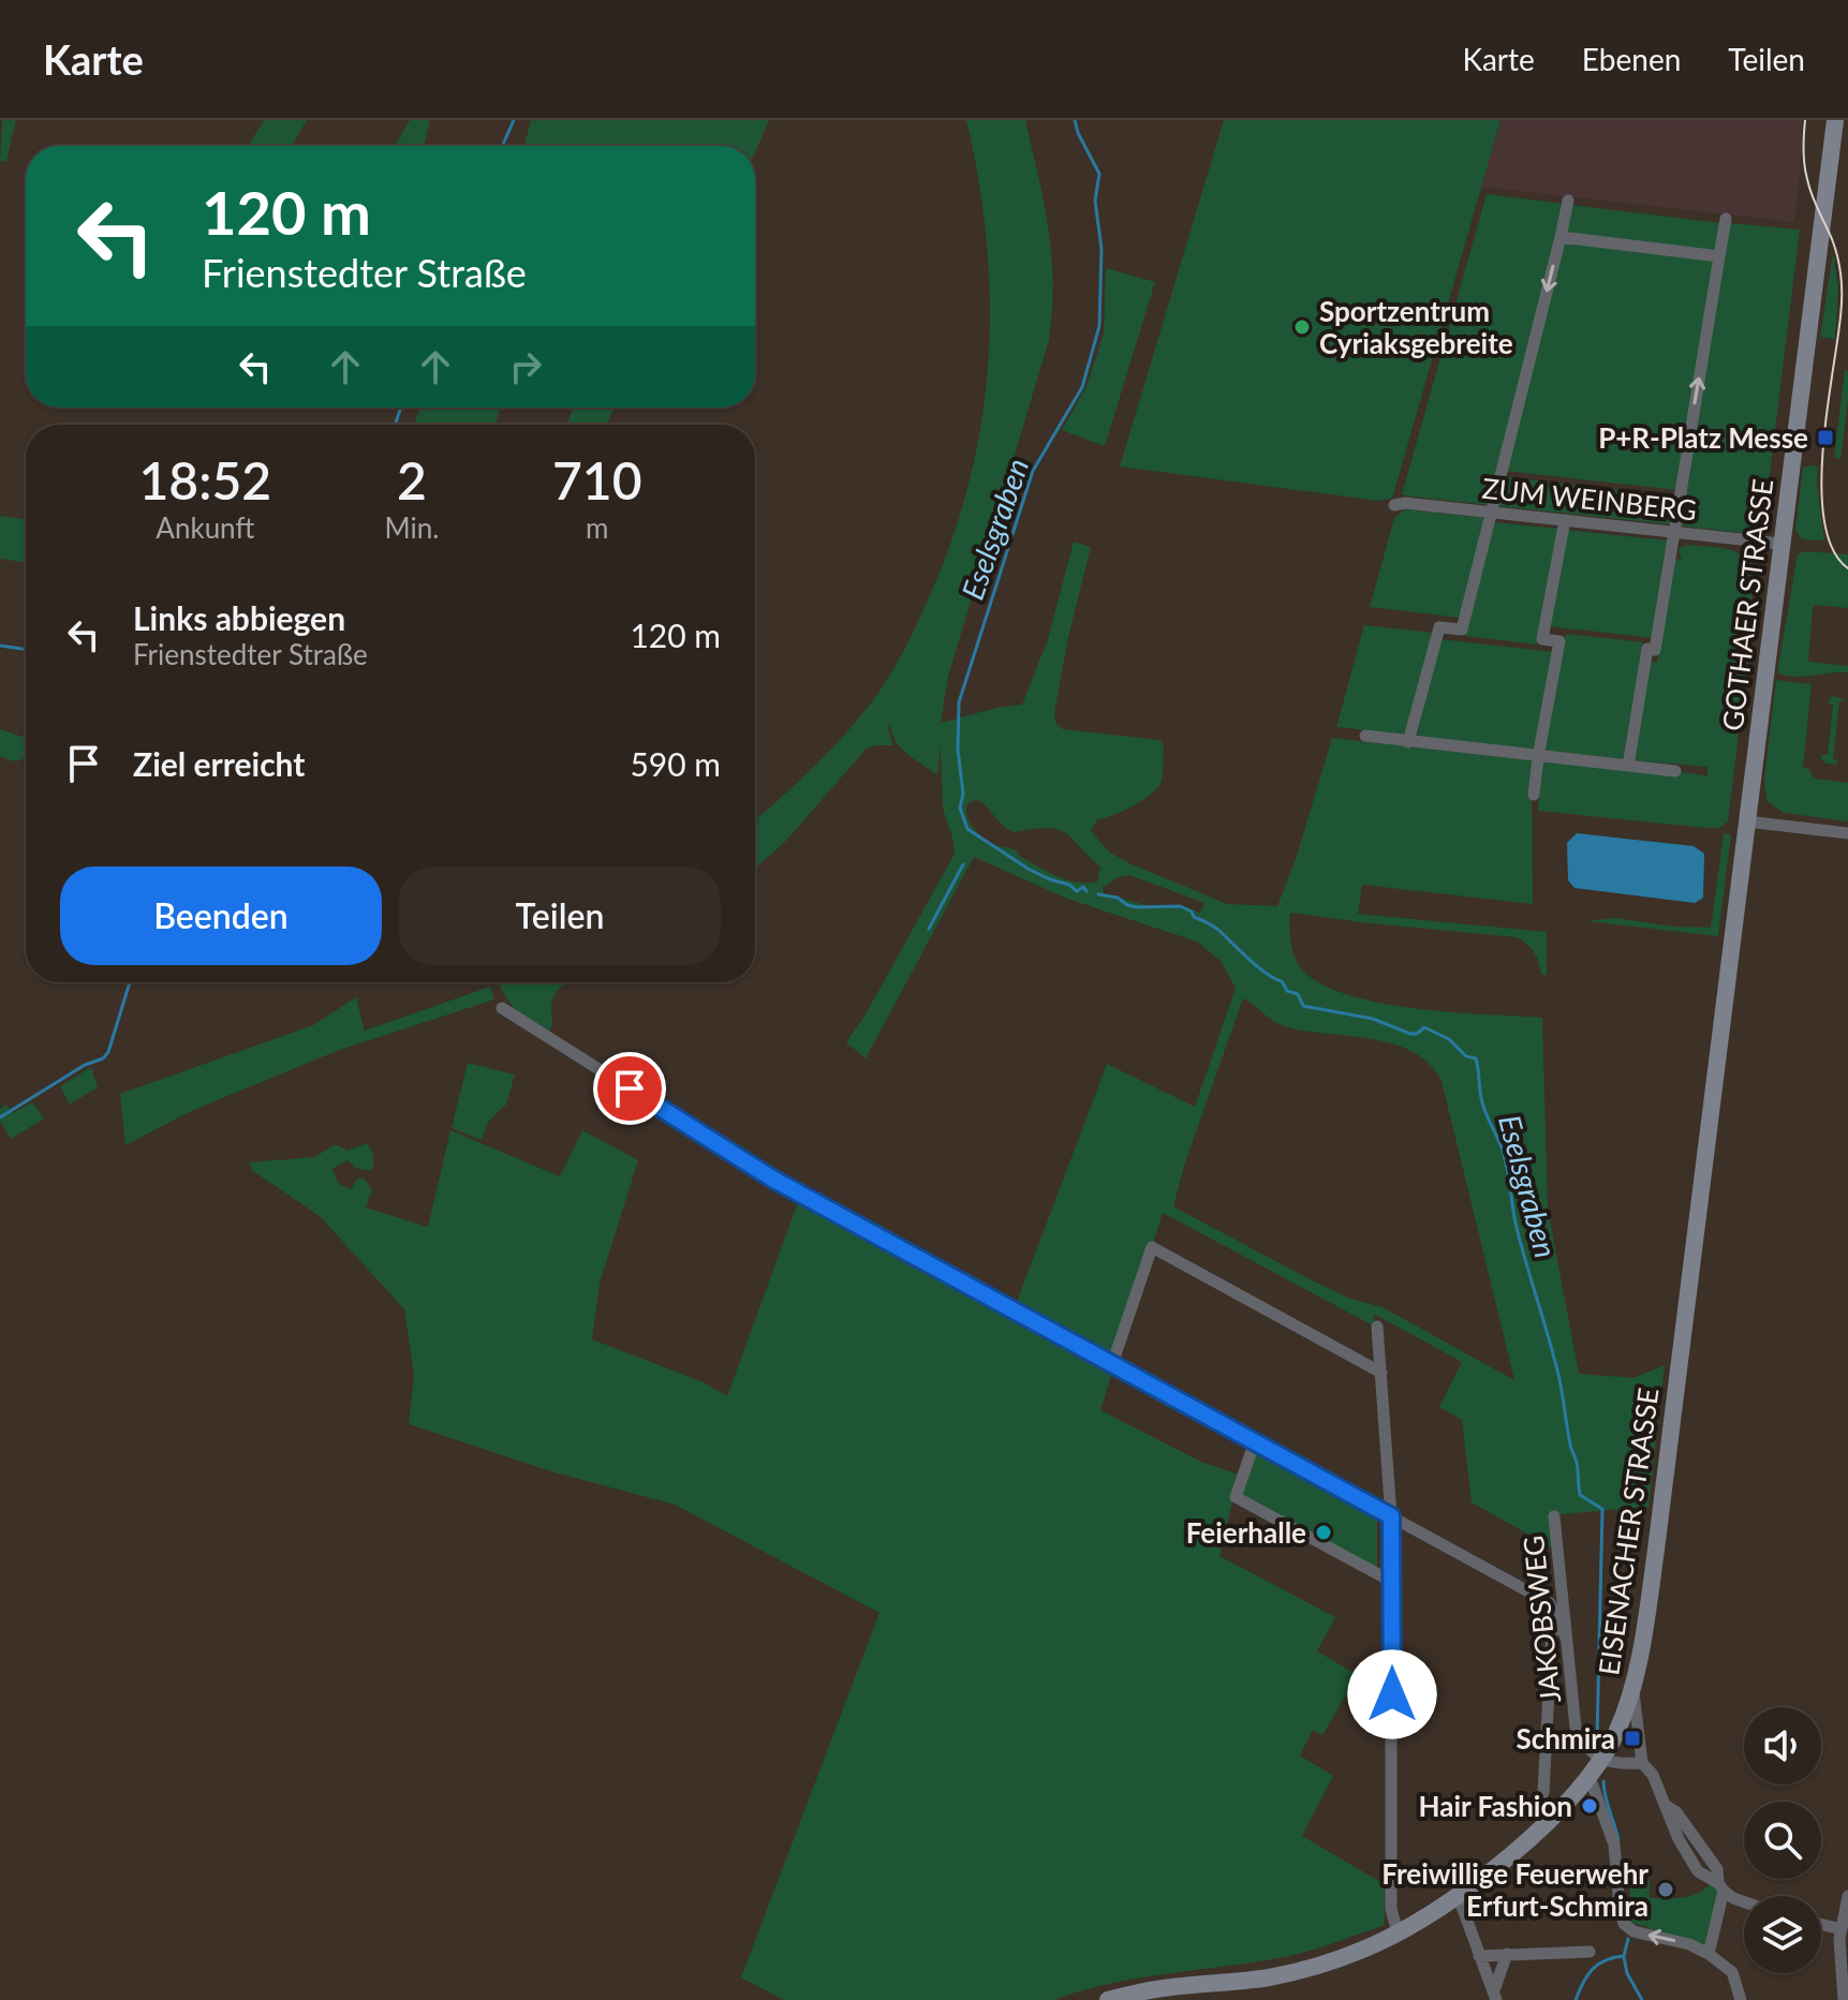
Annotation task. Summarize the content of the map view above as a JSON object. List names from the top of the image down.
{
  "streets": {
    "main road": ["GOTHAER STRASSE", "EISENACHER STRASSE"],
    "street": ["ZUM WEINBERG", "JAKOBSWEG"]
  },
  "crossings": [
    ["ZUM WEINBERG", "GOTHAER STRASSE"],
    ["GOTHAER STRASSE", "EISENACHER STRASSE"],
    ["EISENACHER STRASSE", "JAKOBSWEG"]
  ],
  "water": ["Eselsgraben"],
  "places": {
    "other": [
      "Sportzentrum Cyriaksgebreite",
      "Feierhalle",
      "Hair Fashion",
      "Freiwillige Feuerwehr Erfurt-Schmira"
    ],
    "transit": ["P+R-Platz Messe", "Schmira"]
  },
  "page": {
    "header": "Karte",
    "nav": ["Karte", "Ebenen", "Teilen"],
    "turn": ["120 m", "Frienstedter Straße"],
    "eta": [
      "18:52",
      "Ankunft",
      "2",
      "Min.",
      "710",
      "m"
    ],
    "list": [
      {
        "name": "Links abbiegen",
        "note": "Frienstedter Straße",
        "value": "120 m"
      },
      {
        "name": "Ziel erreicht",
        "value": "590 m"
      }
    ],
    "buttons": ["Beenden", "Teilen"]
  }
}
